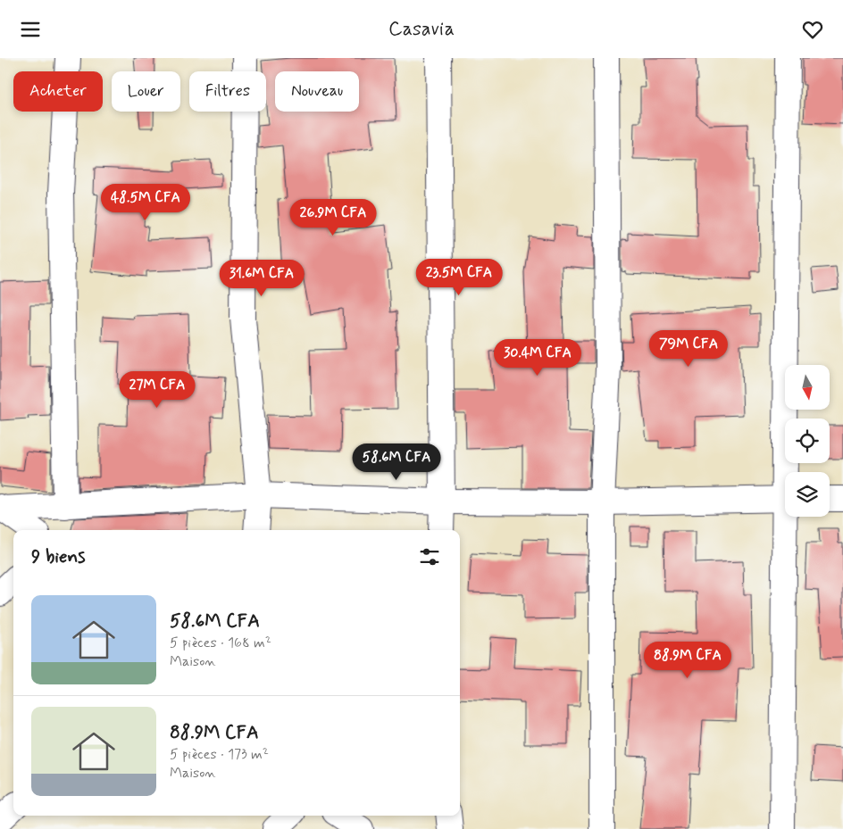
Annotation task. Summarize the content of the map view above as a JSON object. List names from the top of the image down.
{
  "north": "bottom",
  "page": {
    "header": "Casavia",
    "chip": [
      "Acheter",
      "Louer",
      "Filtres",
      "Nouveau"
    ],
    "price": [
      "48.5M CFA",
      "26.9M CFA",
      "23.5M CFA",
      "31.6M CFA",
      "79M CFA",
      "30.4M CFA",
      "27M CFA",
      "58.6M CFA",
      "88.9M CFA"
    ],
    "heading": "9 biens",
    "list": [
      {
        "name": "58.6M CFA",
        "note": "5 pièces · 168 m² · Maison"
      },
      {
        "name": "88.9M CFA",
        "note": "5 pièces · 173 m² · Maison"
      }
    ]
  }
}
